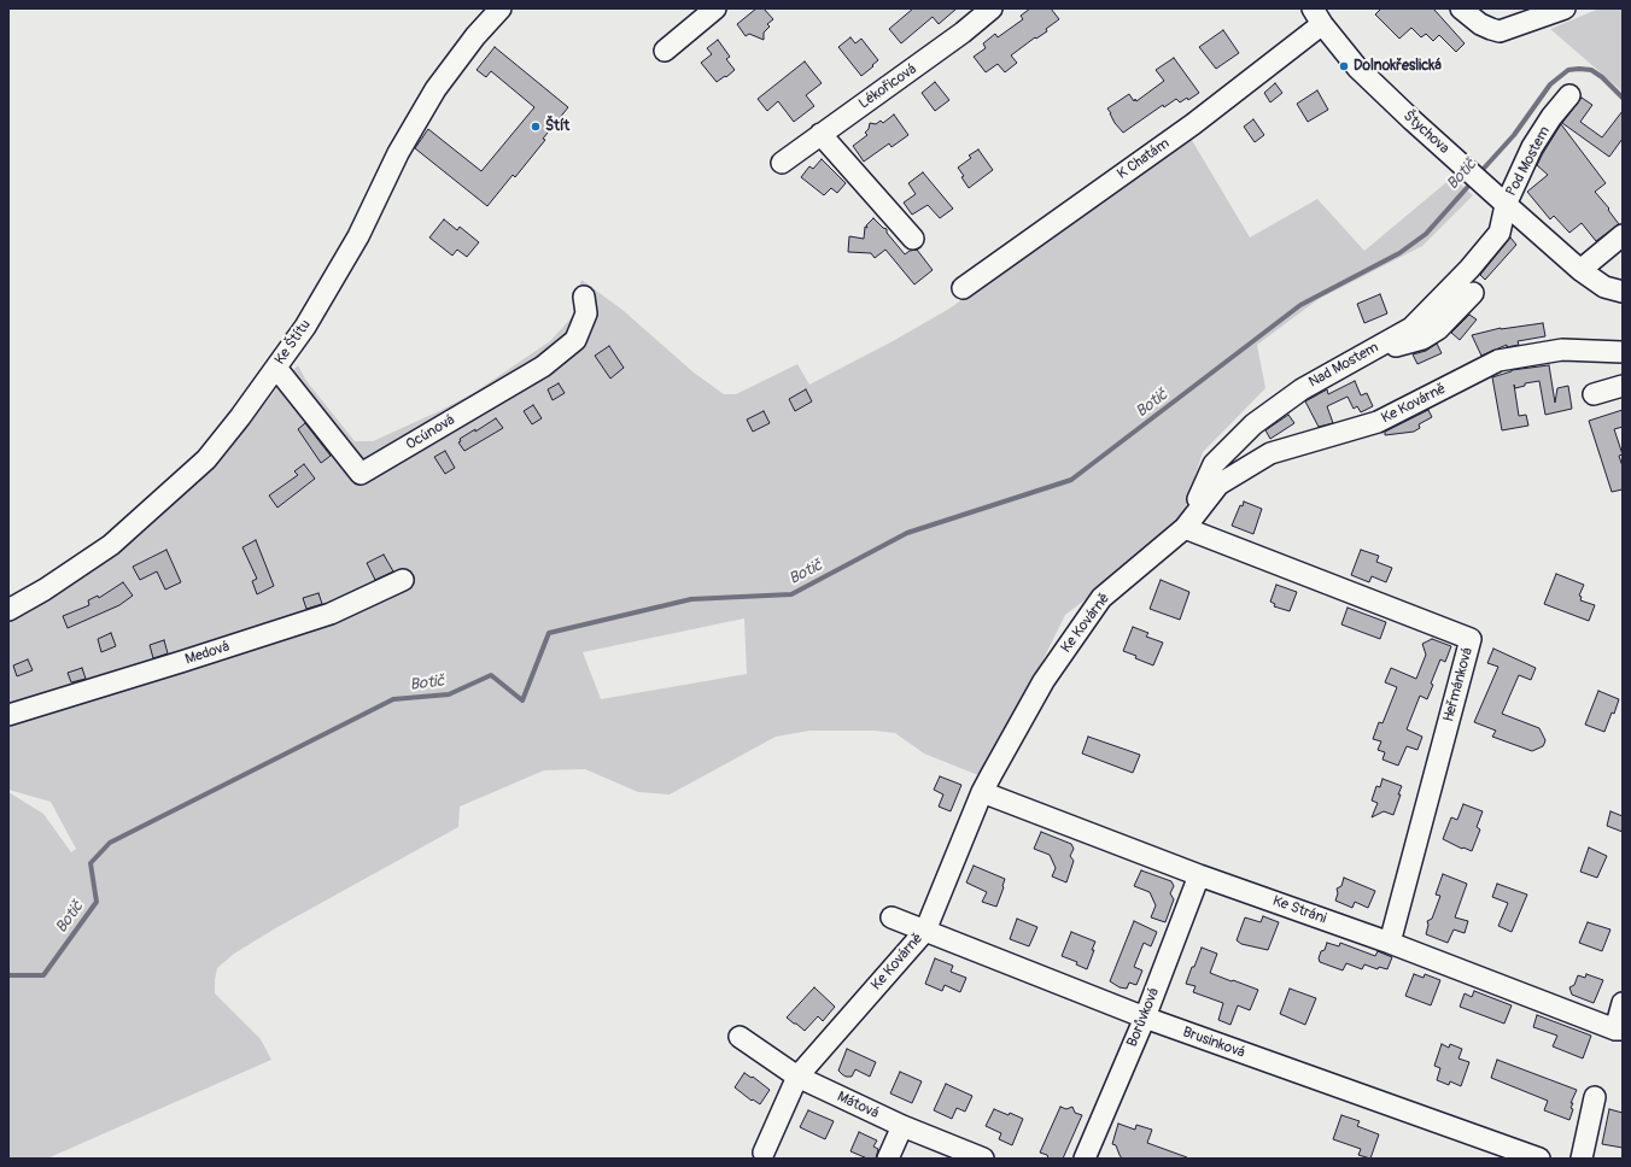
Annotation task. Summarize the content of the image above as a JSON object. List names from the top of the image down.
{
  "streets": {
    "street": [
      "Lékořicová",
      "Štychova",
      "K Chatám",
      "Pod Mostem",
      "Ke Štítu",
      "Nad Mostem",
      "Ke Kovárně",
      "Ocúnová",
      "Medová",
      "Heřmánková",
      "Ke Stráni",
      "Borůvková",
      "Brusinková",
      "Mátová"
    ]
  },
  "crossings": [
    ["Štychova", "K Chatám"],
    ["Štychova", "Pod Mostem"],
    ["Štychova", "Nad Mostem"],
    ["Pod Mostem", "Nad Mostem"],
    ["Ke Štítu", "Ocúnová"],
    ["Nad Mostem", "Ke Kovárně"],
    ["Nad Mostem", "Heřmánková"],
    ["Ke Kovárně", "Heřmánková"],
    ["Ke Kovárně", "Ke Stráni"],
    ["Ke Kovárně", "Brusinková"],
    ["Ke Kovárně", "Mátová"],
    ["Heřmánková", "Ke Stráni"],
    ["Ke Stráni", "Borůvková"],
    ["Borůvková", "Brusinková"]
  ],
  "water": ["Botič"],
  "places": ["Dolnokřeslická", "Štít"]
}
